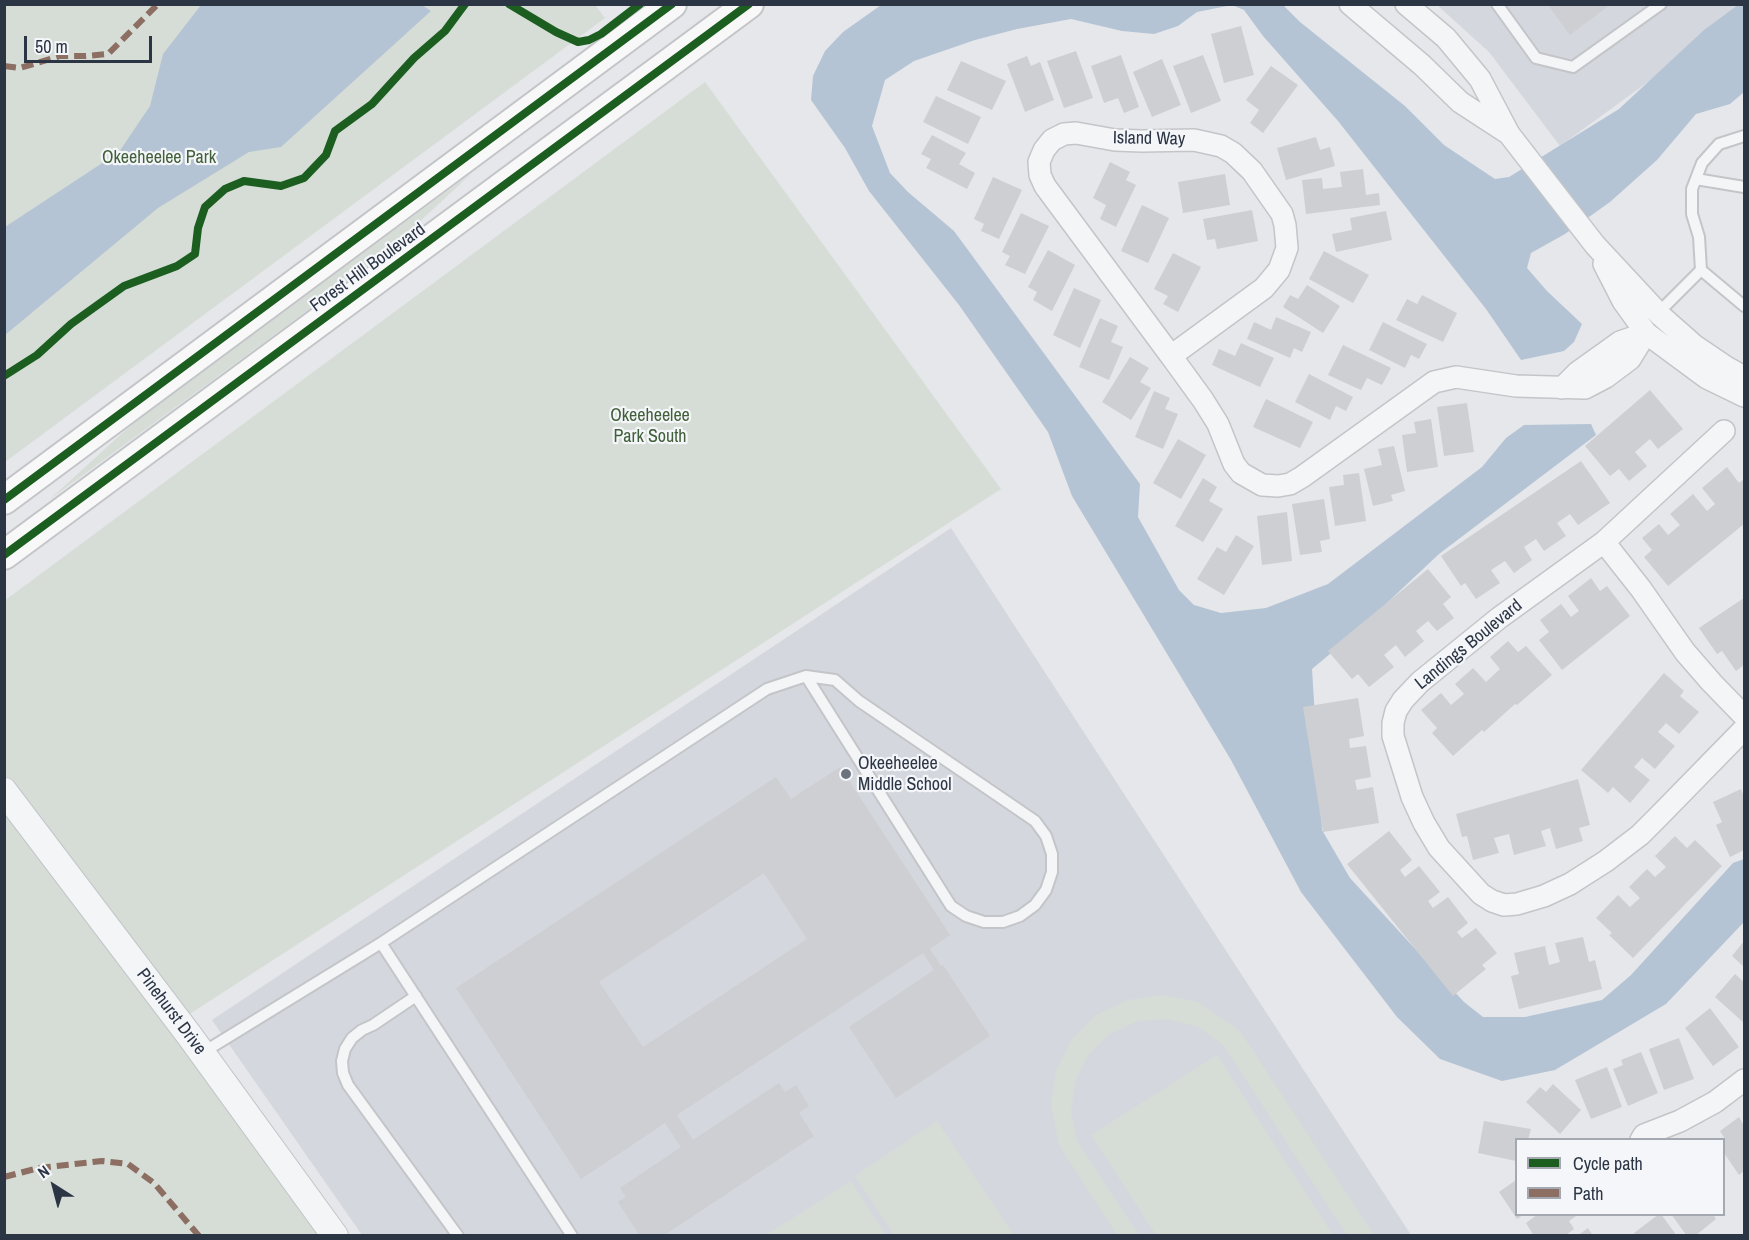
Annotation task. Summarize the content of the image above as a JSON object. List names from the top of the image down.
{
  "streets": {
    "main road": ["Forest Hill Boulevard"],
    "street": ["Island Way", "Landings Boulevard", "Pinehurst Drive"]
  },
  "parks": ["Okeeheelee Park", "Okeeheelee Park South"],
  "places": ["Okeeheelee Middle School"],
  "legend": ["Cycle path", "Path"],
  "scale_bar": "50 m",
  "north": "top left"
}
